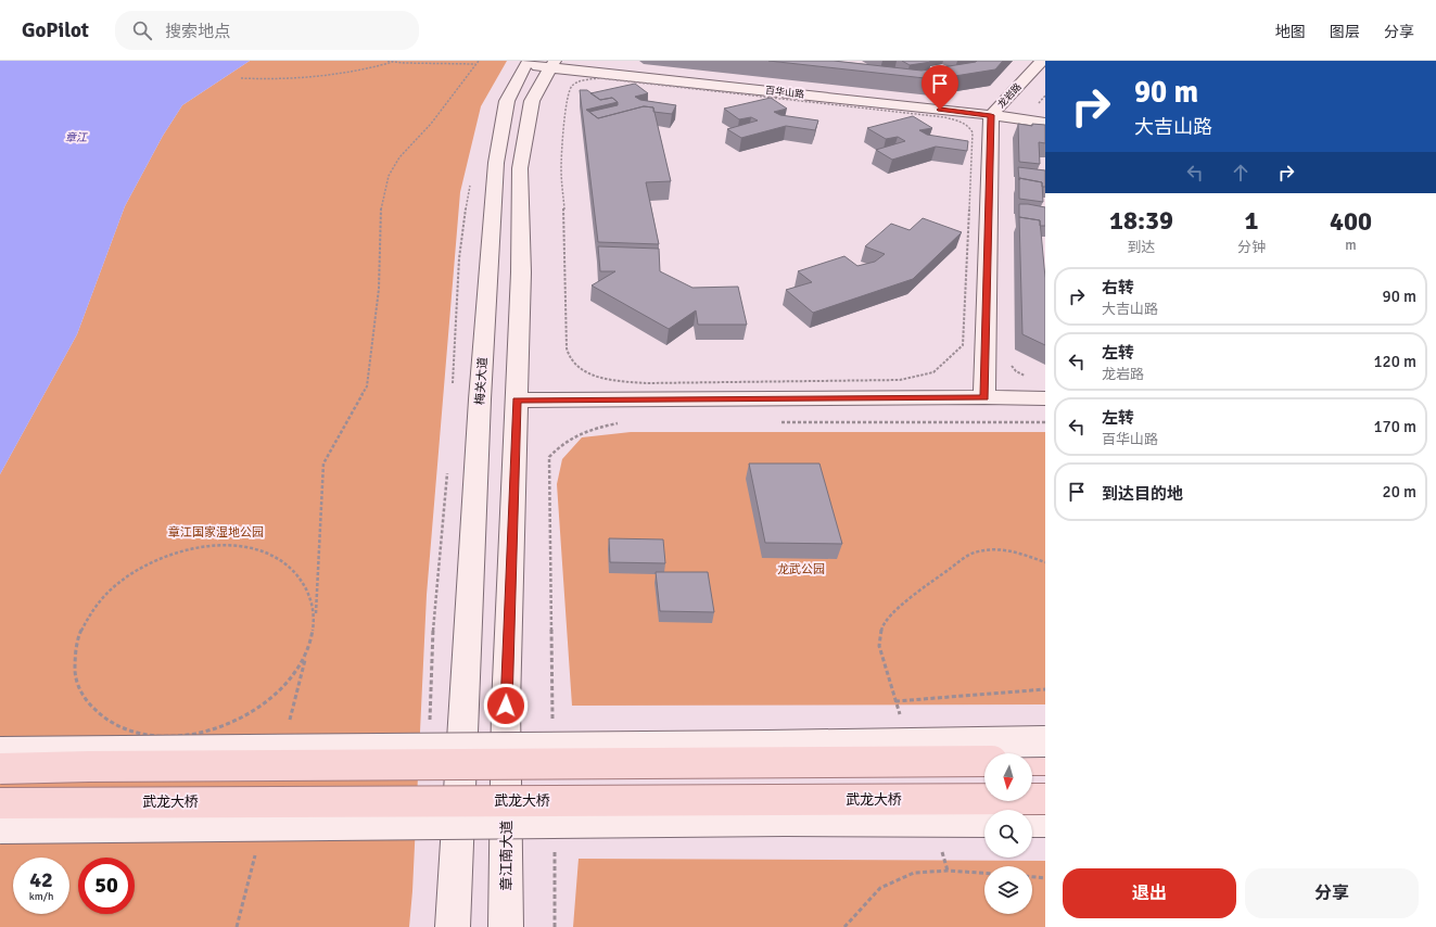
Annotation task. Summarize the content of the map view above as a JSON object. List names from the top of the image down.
{
  "streets": {
    "main road": ["武龙大桥"],
    "street": [
      "百华山路",
      "龙岩路",
      "梅关大道",
      "章江南大道"
    ]
  },
  "crossings": [
    ["百华山路", "龙岩路"],
    ["百华山路", "梅关大道"]
  ],
  "water": ["章江"],
  "parks": ["章江国家湿地公园", "龙武公园"],
  "north": "bottom",
  "page": {
    "header": "GoPilot",
    "search": "搜索地点",
    "nav": ["地图", "图层", "分享"],
    "turn": ["90 m", "大吉山路"],
    "eta": [
      "18:39",
      "到达",
      "1",
      "分钟",
      "400",
      "m"
    ],
    "list": [
      {
        "name": "右转",
        "note": "大吉山路",
        "value": "90 m"
      },
      {
        "name": "左转",
        "note": "龙岩路",
        "value": "120 m"
      },
      {
        "name": "左转",
        "note": "百华山路",
        "value": "170 m"
      },
      {
        "name": "到达目的地",
        "value": "20 m"
      }
    ],
    "speed": "42 km/h",
    "limit": "50",
    "buttons": ["退出", "分享"]
  }
}
